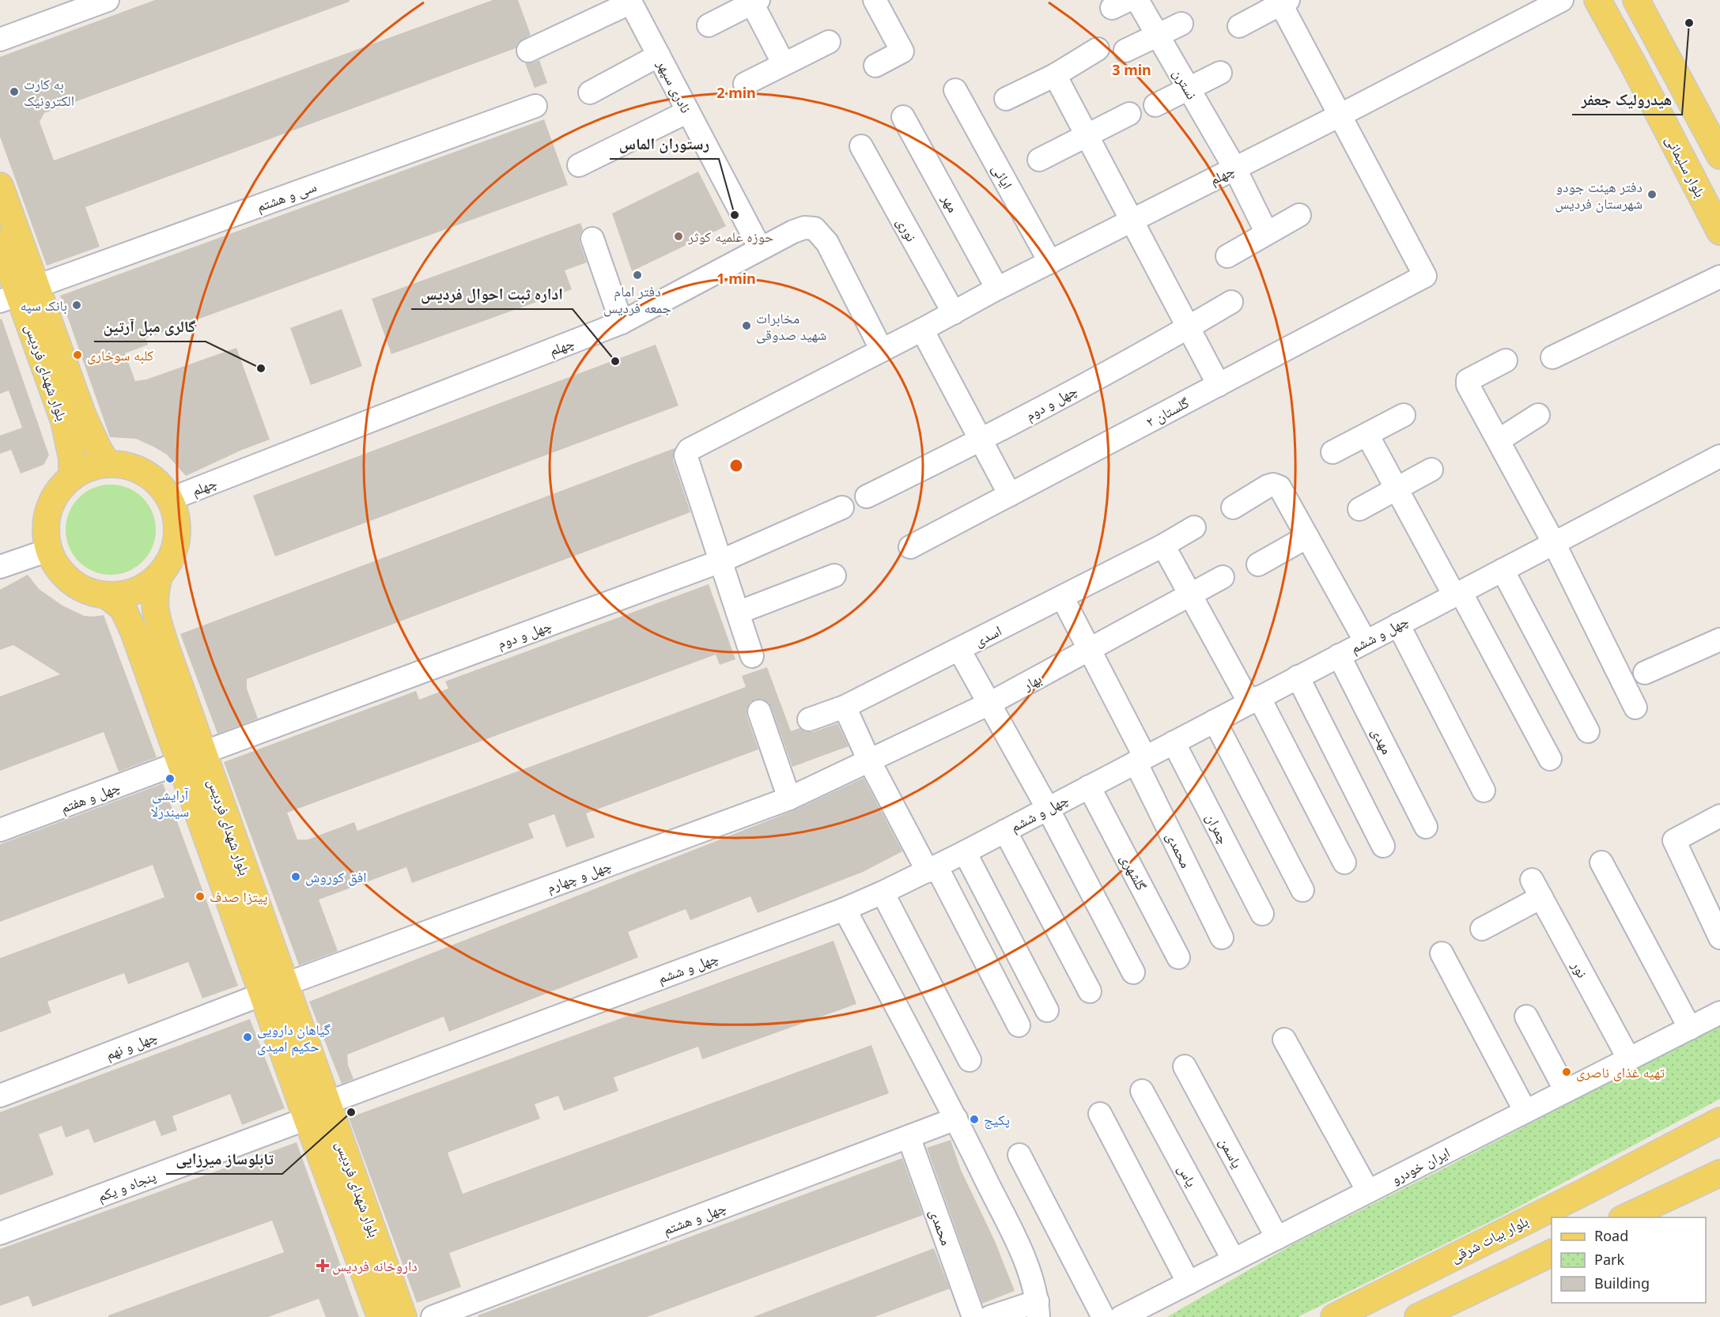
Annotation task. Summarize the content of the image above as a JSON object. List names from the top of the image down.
{
  "streets": {
    "main road": ["بلوار سلیمانی", "بلوار شهدای فردیس", "بلوار بیات شرقی"],
    "street": [
      "نسترن",
      "نادری سپهر",
      "چهلم",
      "ایائی",
      "سی و هشتم",
      "مهر",
      "نوری",
      "چهل و دوم",
      "گلستان ۲",
      "چهل و ششم",
      "اسدی",
      "بهار",
      "مهدی",
      "چهل و هفتم",
      "چمران",
      "محمدی",
      "گلشهری",
      "چهل و چهارم",
      "نور",
      "چهل و نهم",
      "یاسمن",
      "ایران خودرو",
      "یاس",
      "پنجاه و یکم",
      "چهل و هشتم"
    ]
  },
  "crossings": [
    ["نسترن", "چهلم"],
    ["نادری سپهر", "چهلم"],
    ["چهلم", "ایائی"],
    ["چهلم", "مهر"],
    ["چهلم", "نوری"],
    ["چهلم", "بلوار شهدای فردیس"],
    ["چهلم", "چهل و دوم"],
    ["چهلم", "گلستان ۲"],
    ["سی و هشتم", "بلوار شهدای فردیس"],
    ["بلوار شهدای فردیس", "چهل و دوم"],
    ["بلوار شهدای فردیس", "چهل و ششم"],
    ["بلوار شهدای فردیس", "چهل و هفتم"],
    ["بلوار شهدای فردیس", "چهل و چهارم"],
    ["بلوار شهدای فردیس", "چهل و نهم"],
    ["بلوار شهدای فردیس", "پنجاه و یکم"],
    ["چهل و ششم", "مهدی"],
    ["چهل و ششم", "چمران"],
    ["چهل و ششم", "محمدی"],
    ["چهل و ششم", "گلشهری"],
    ["اسدی", "محمدی"],
    ["بهار", "محمدی"],
    ["بهار", "چهل و چهارم"],
    ["محمدی", "چهل و هشتم"],
    ["نور", "ایران خودرو"],
    ["یاسمن", "ایران خودرو"],
    ["ایران خودرو", "یاس"]
  ],
  "places": {
    "other": [
      "هیدرولیک جعفر",
      "به کارت الکترونیک",
      "دفتر هیئت جودو شهرستان فردیس",
      "رستوران الماس",
      "حوزه علمیه کوثر",
      "دفتر امام جمعه فردیس",
      "بانک سپه",
      "مخابرات شهید صدوقی",
      "کلبه سوخاری",
      "اداره ثبت احوال فردیس",
      "گالری مبل آرتین",
      "آرایشی سیندرلا",
      "افق کوروش",
      "پیتزا صدف",
      "گیاهان دارویی حکیم امیدی",
      "تهیه غذای ناصری",
      "تابلوساز میرزایی",
      "پکیج"
    ],
    "health": ["داروخانه فردیس"]
  },
  "legend": ["Road", "Park", "Building"],
  "rings": ["3 min", "2 min", "1 min"]
}
